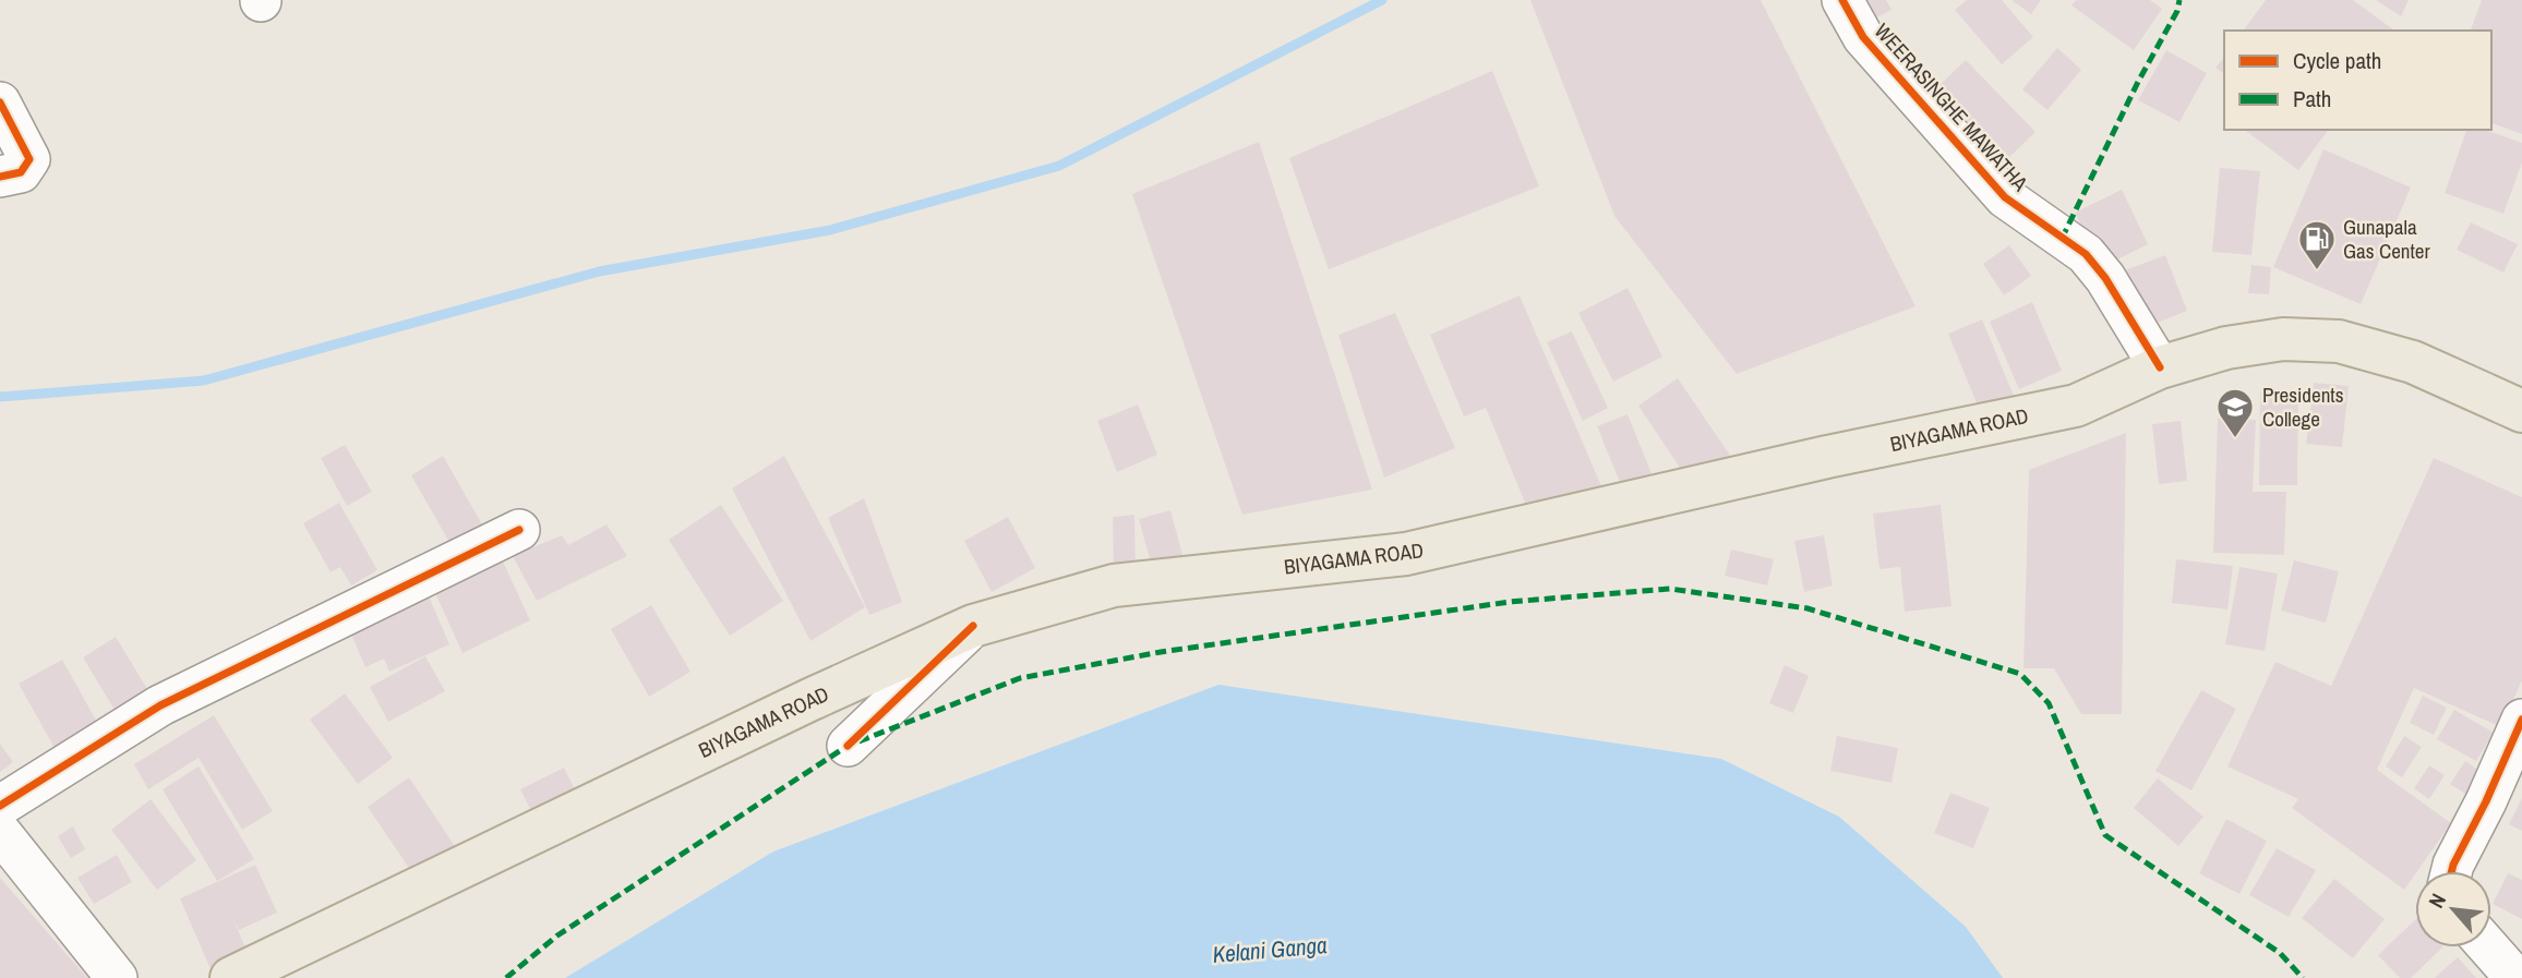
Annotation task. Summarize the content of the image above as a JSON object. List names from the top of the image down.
{
  "streets": {
    "main road": ["BIYAGAMA ROAD"],
    "street": ["WEERASINGHE MAWATHA"]
  },
  "crossings": [
    ["WEERASINGHE MAWATHA", "BIYAGAMA ROAD"]
  ],
  "water": ["Kelani Ganga"],
  "places": {
    "fuel station": ["Gunapala Gas Center"],
    "school or university": ["Presidents College"]
  },
  "legend": ["Cycle path", "Path"],
  "north": "top left"
}
